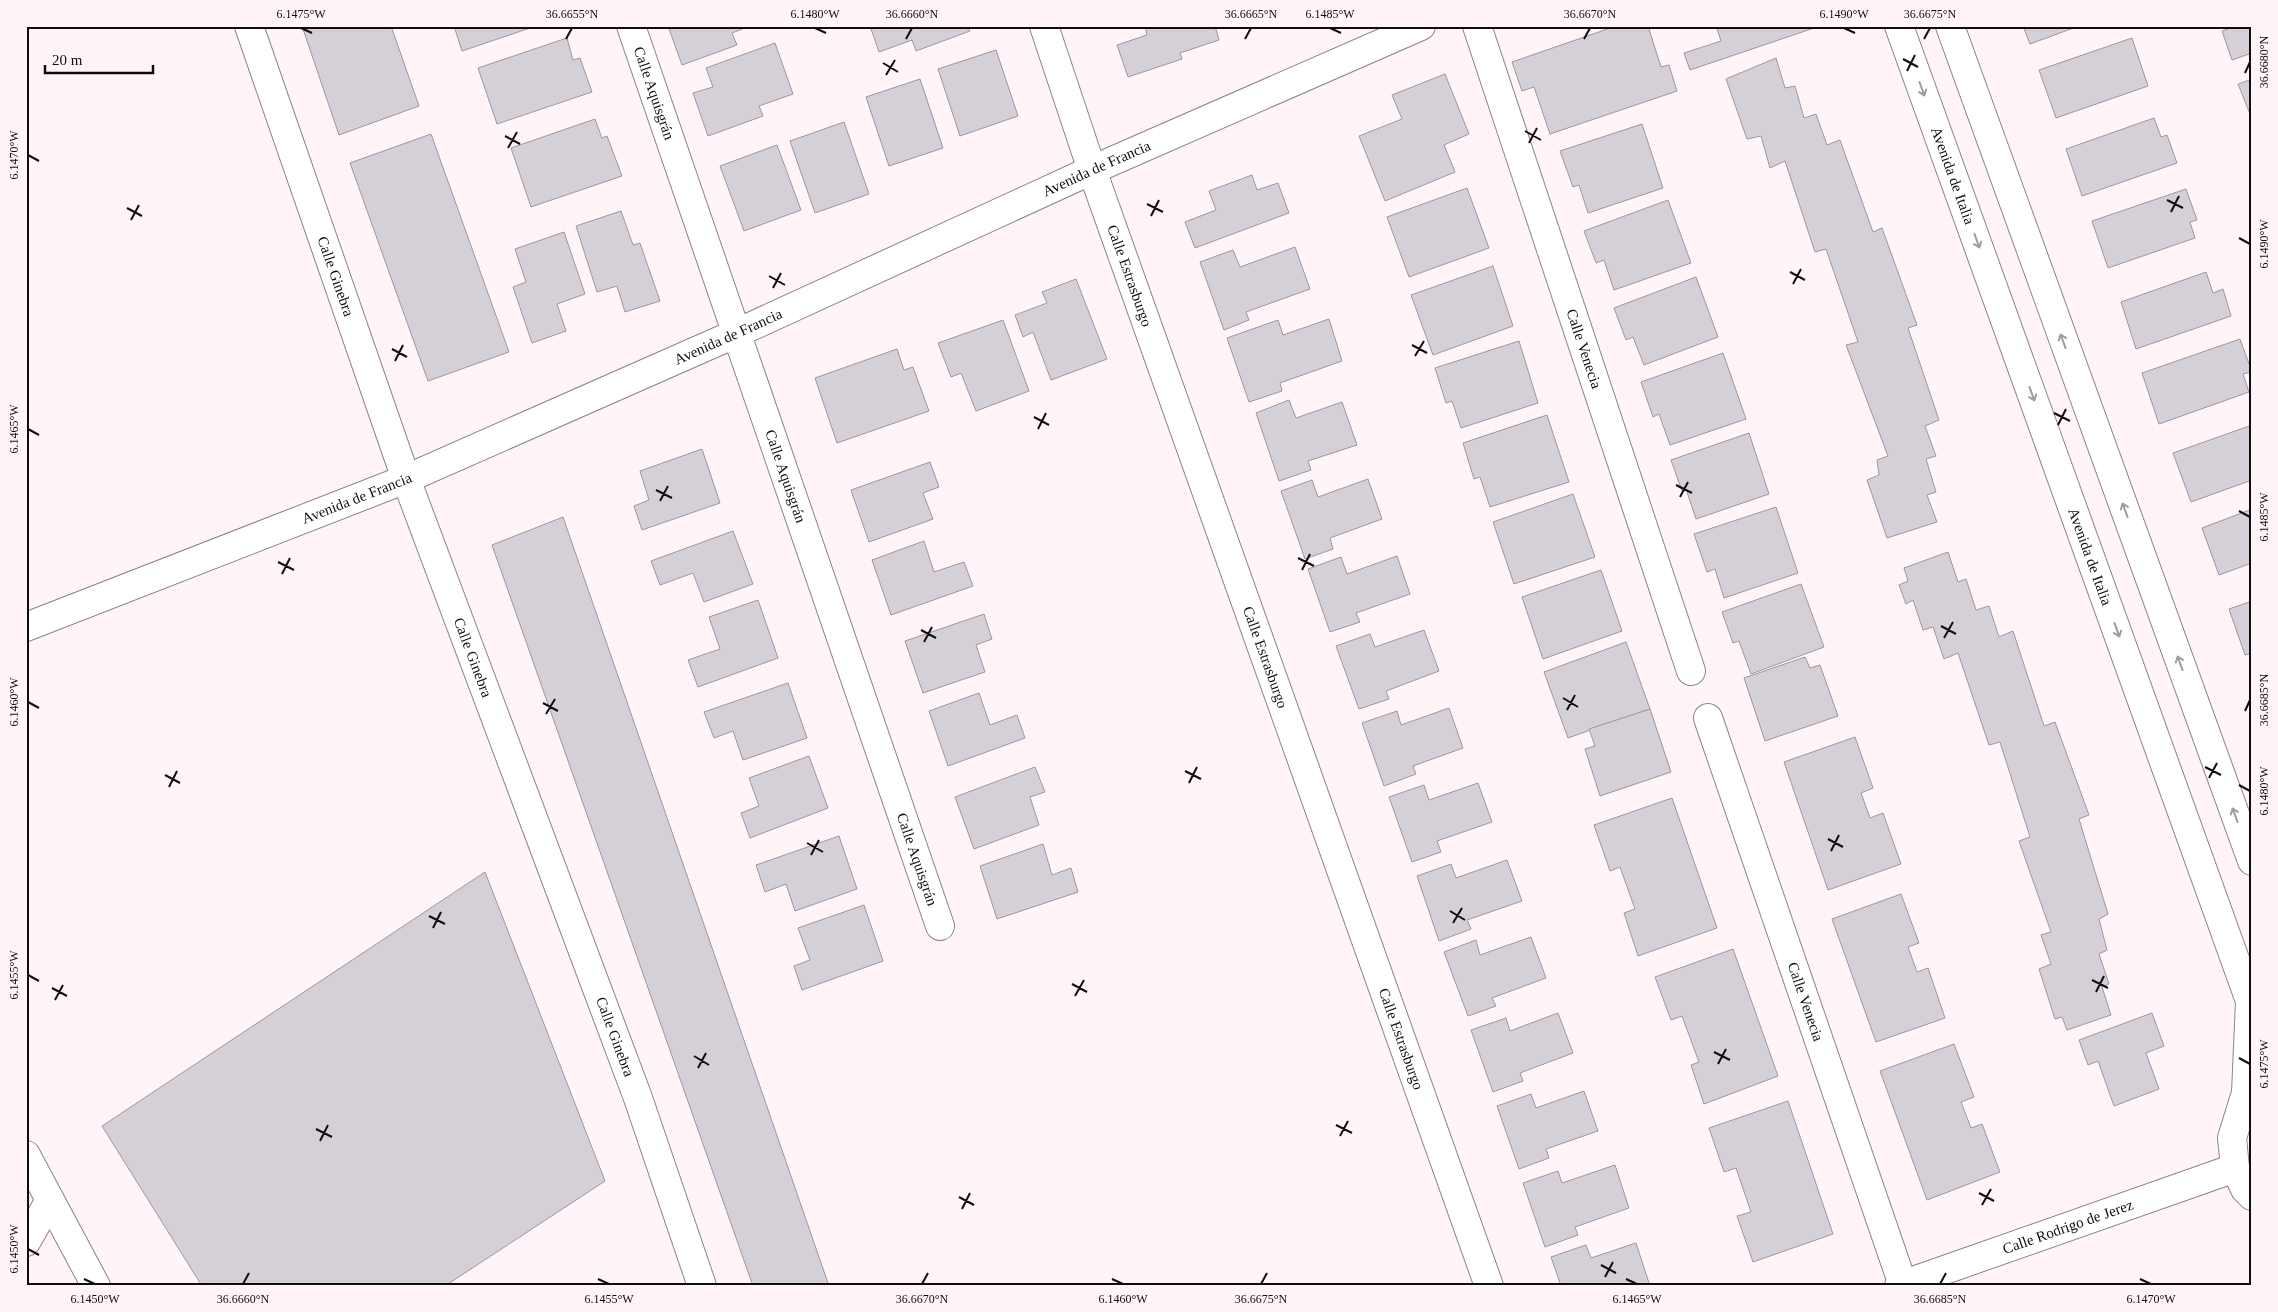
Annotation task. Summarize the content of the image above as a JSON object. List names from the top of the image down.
{
  "streets": {
    "street": [
      "Calle Aquisgrán",
      "Avenida de Francia",
      "Avenida de Italia",
      "Calle Estrasburgo",
      "Calle Ginebra",
      "Calle Venecia",
      "Calle Rodrigo de Jerez"
    ]
  },
  "crossings": [
    ["Calle Aquisgrán", "Avenida de Francia"],
    ["Avenida de Francia", "Calle Estrasburgo"],
    ["Avenida de Francia", "Calle Ginebra"],
    ["Avenida de Italia", "Calle Rodrigo de Jerez"],
    ["Calle Venecia", "Calle Rodrigo de Jerez"]
  ],
  "scale_bar": "20 m",
  "coordinates": [
    "6.1475°W",
    "36.6655°N",
    "6.1480°W",
    "36.6660°N",
    "36.6665°N",
    "6.1485°W",
    "36.6670°N",
    "6.1490°W",
    "36.6675°N",
    "36.6680°N",
    "6.1470°W",
    "6.1465°W",
    "36.6685°N",
    "6.1460°W",
    "6.1455°W",
    "6.1450°W"
  ]
}
